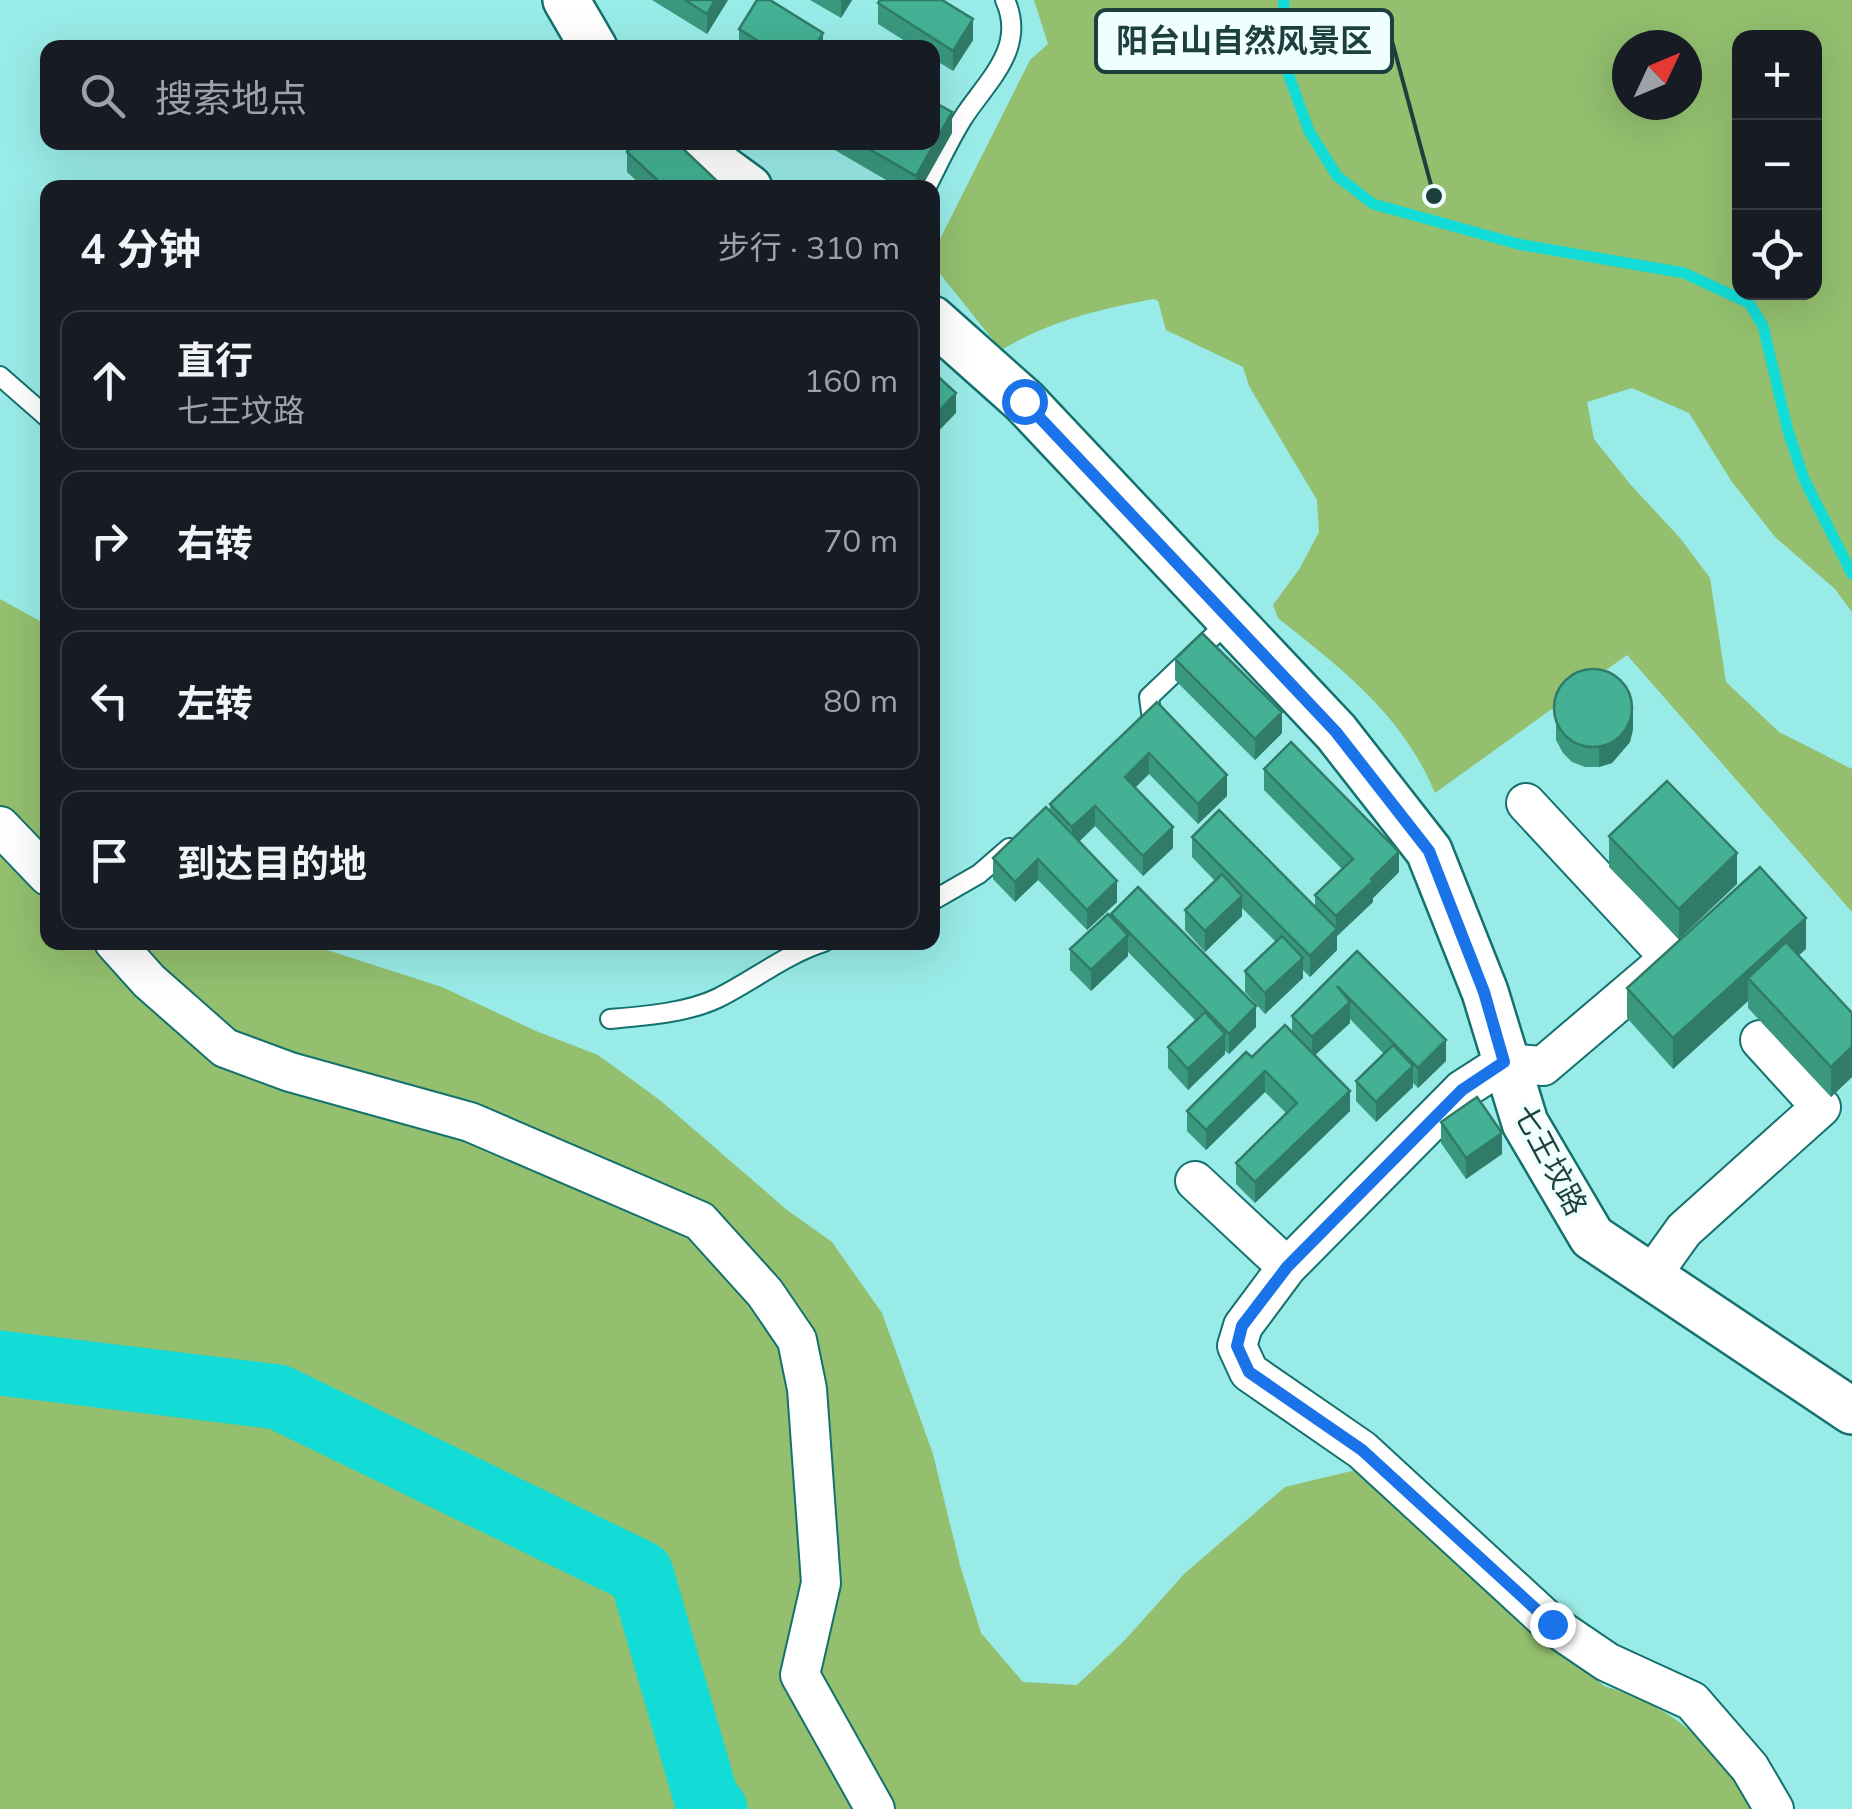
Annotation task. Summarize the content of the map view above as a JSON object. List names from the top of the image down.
{
  "streets": {
    "street": ["七王坟路"]
  },
  "places": ["阳台山自然风景区"],
  "north": "top right",
  "page": {
    "map_buttons": ["+", "−"],
    "search": "搜索地点",
    "heading": ["4 分钟", "步行 · 310 m"],
    "list": [
      ["直行", "七王坟路", "160 m"],
      ["右转", "70 m"],
      ["左转", "80 m"],
      "到达目的地"
    ]
  }
}
